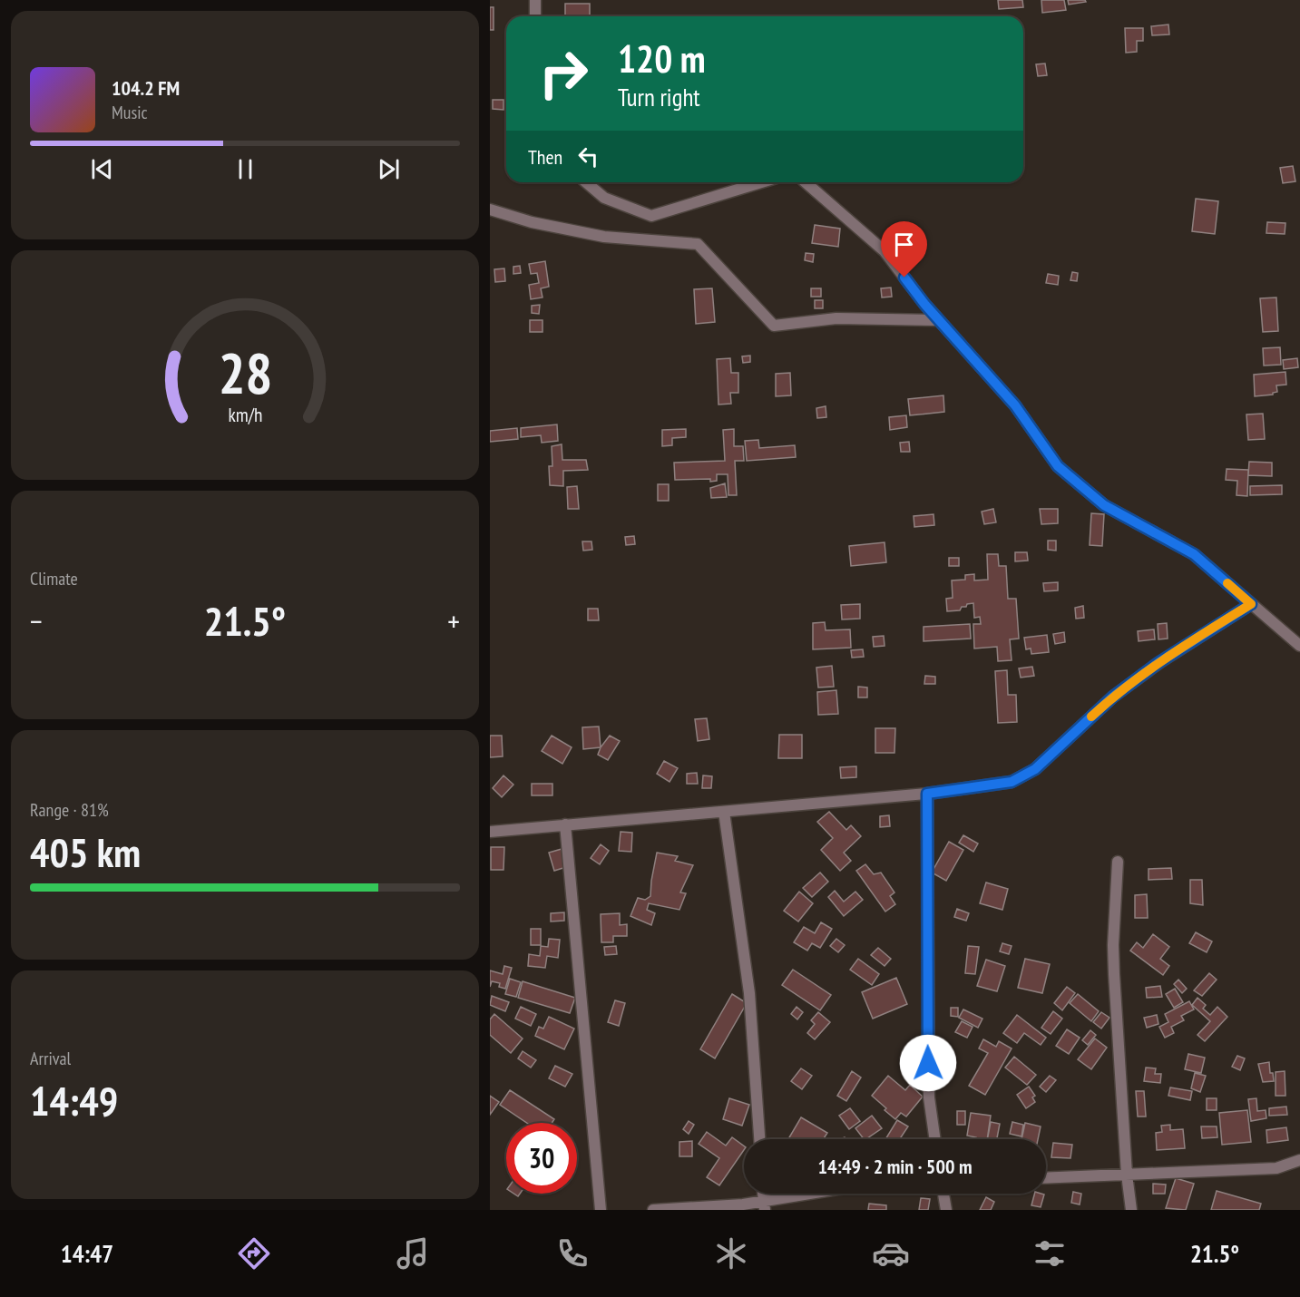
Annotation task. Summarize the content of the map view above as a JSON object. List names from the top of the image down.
{
  "page": {
    "turn": ["120 m", "Turn right"],
    "song": ["104.2 FM", "Music"],
    "then": "Then",
    "tile": [
      "Climate",
      ["Range · 81%", "405 km"],
      ["Arrival", "14:49"]
    ],
    "heat": ["−", "21.5°", "+"],
    "limit": "30",
    "trip": "14:49 · 2 min · 500 m",
    "tabs": ["14:47", "21.5°"],
    "gauge": ["28", "km/h"]
  }
}
